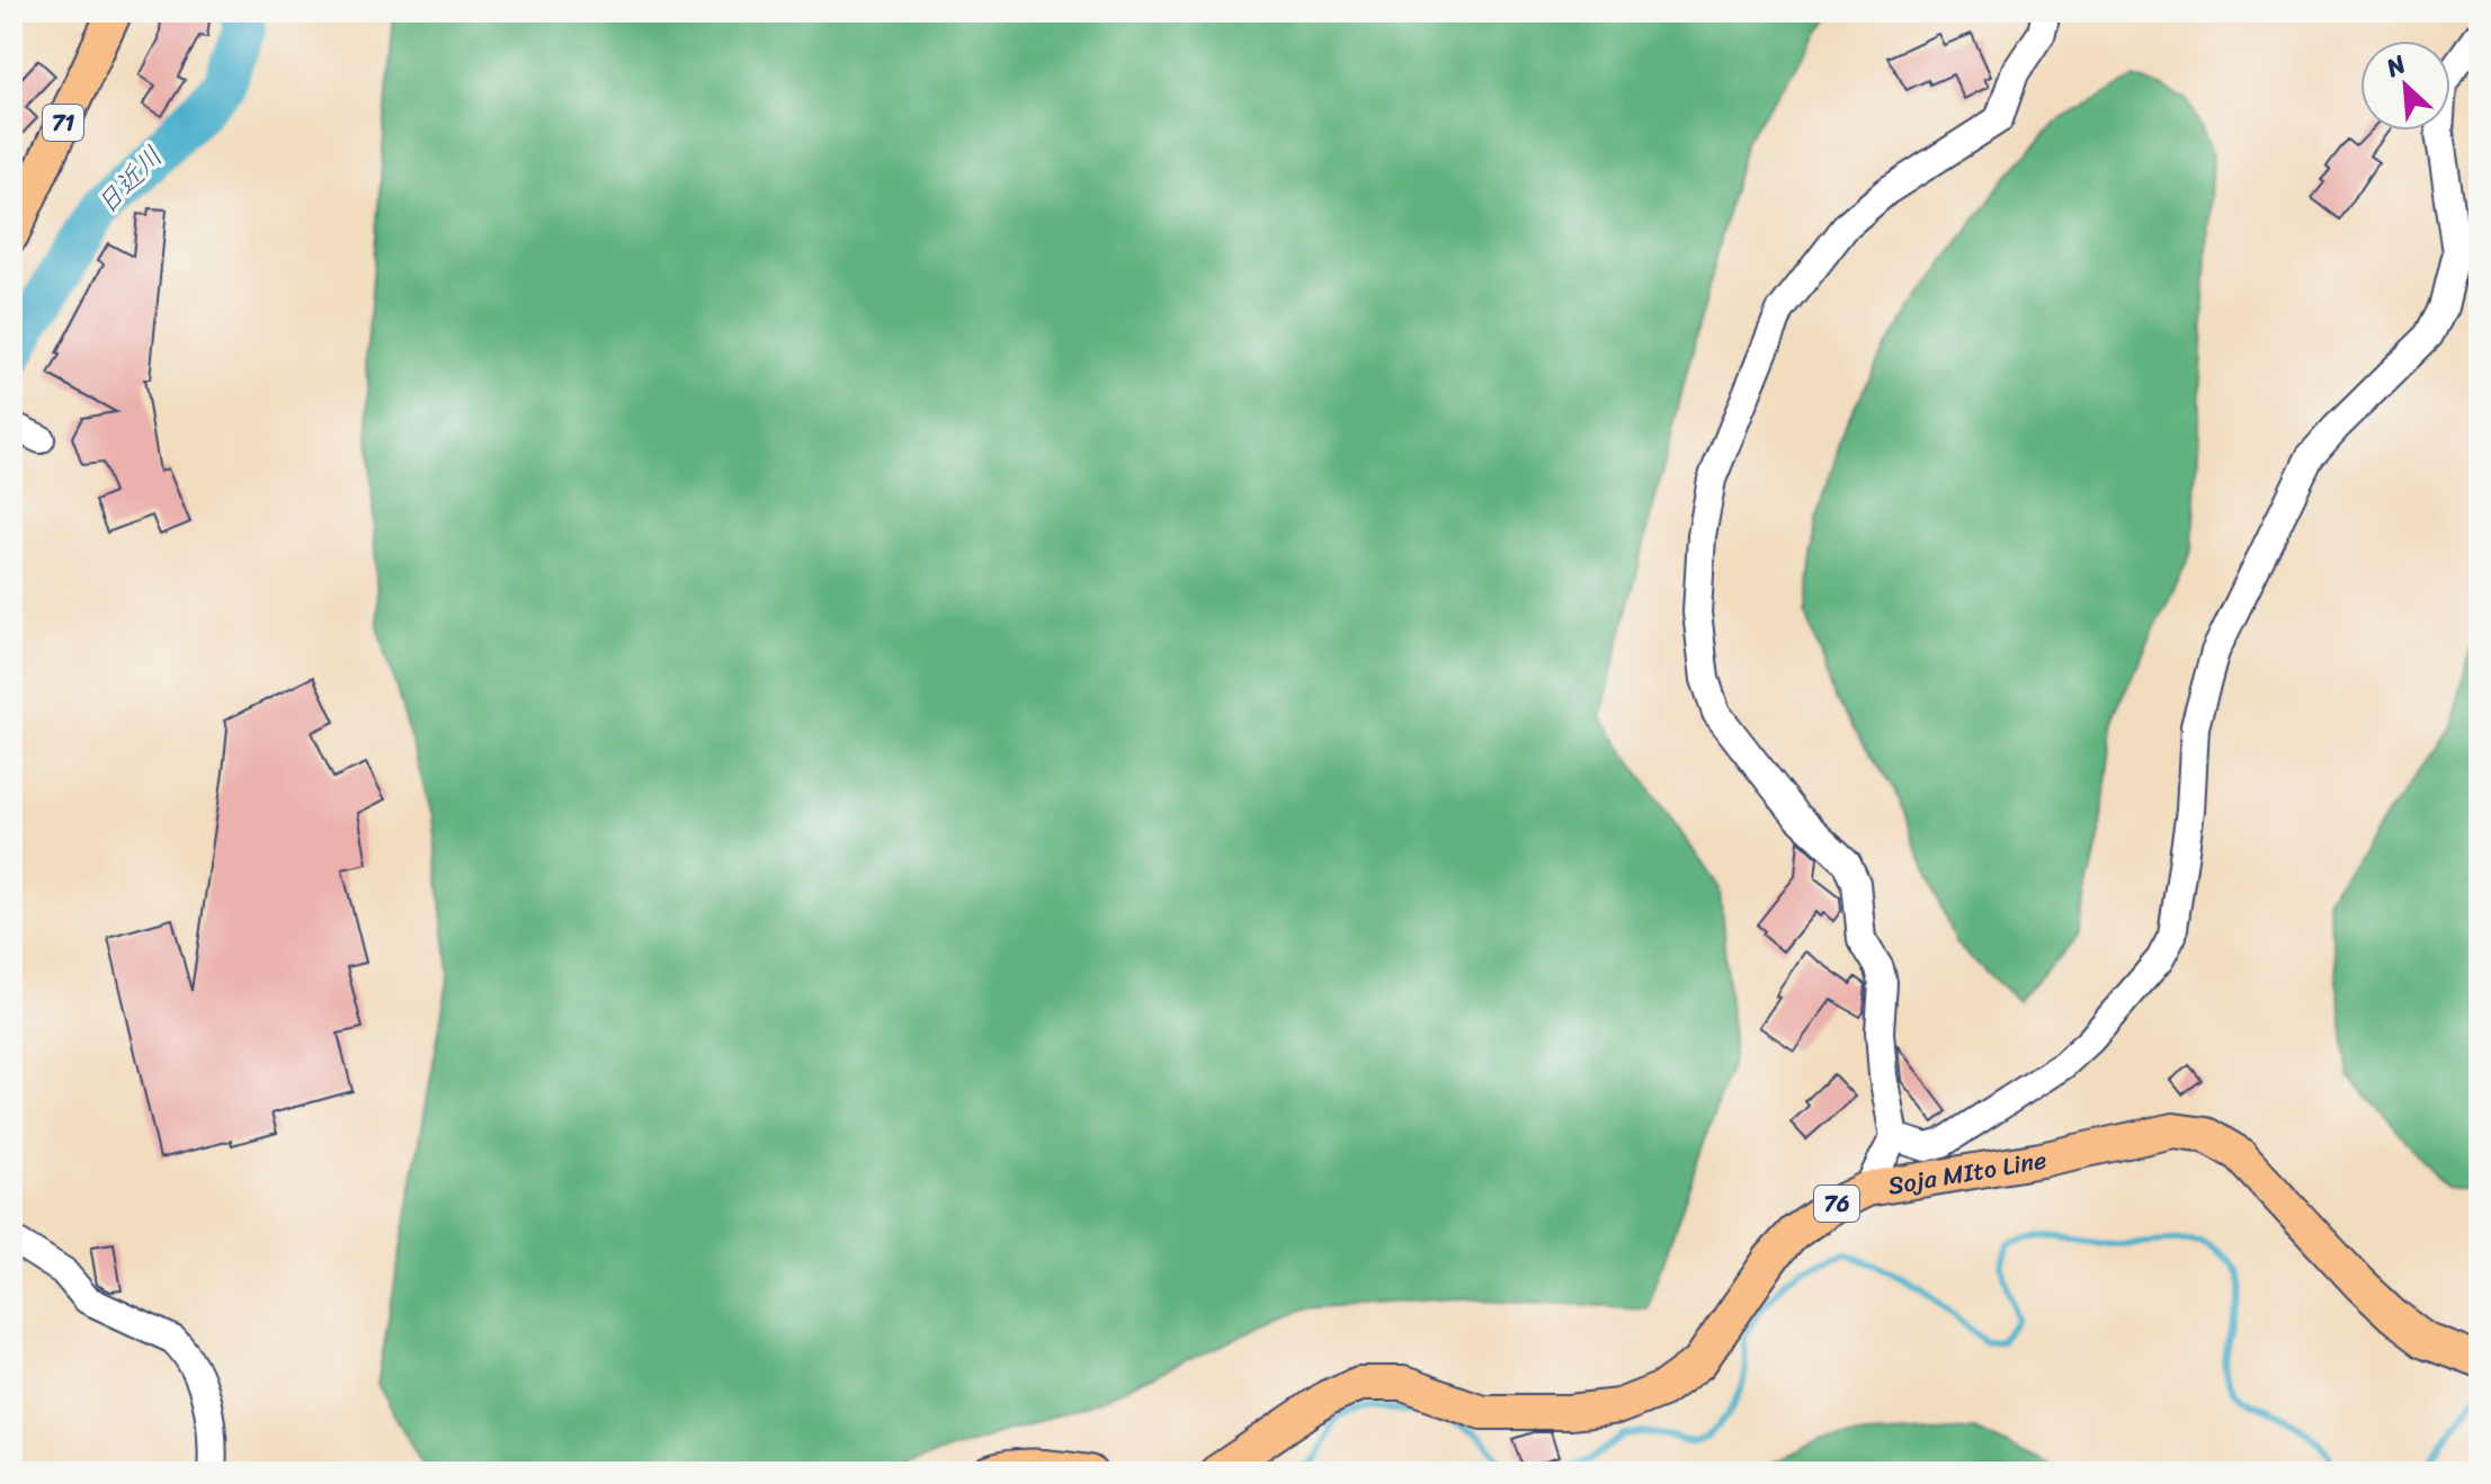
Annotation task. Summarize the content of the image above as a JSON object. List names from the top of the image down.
{
  "streets": {
    "main road": ["71", "Soja MIto Line", "76"]
  },
  "water": ["日近川"],
  "north": "top left"
}
